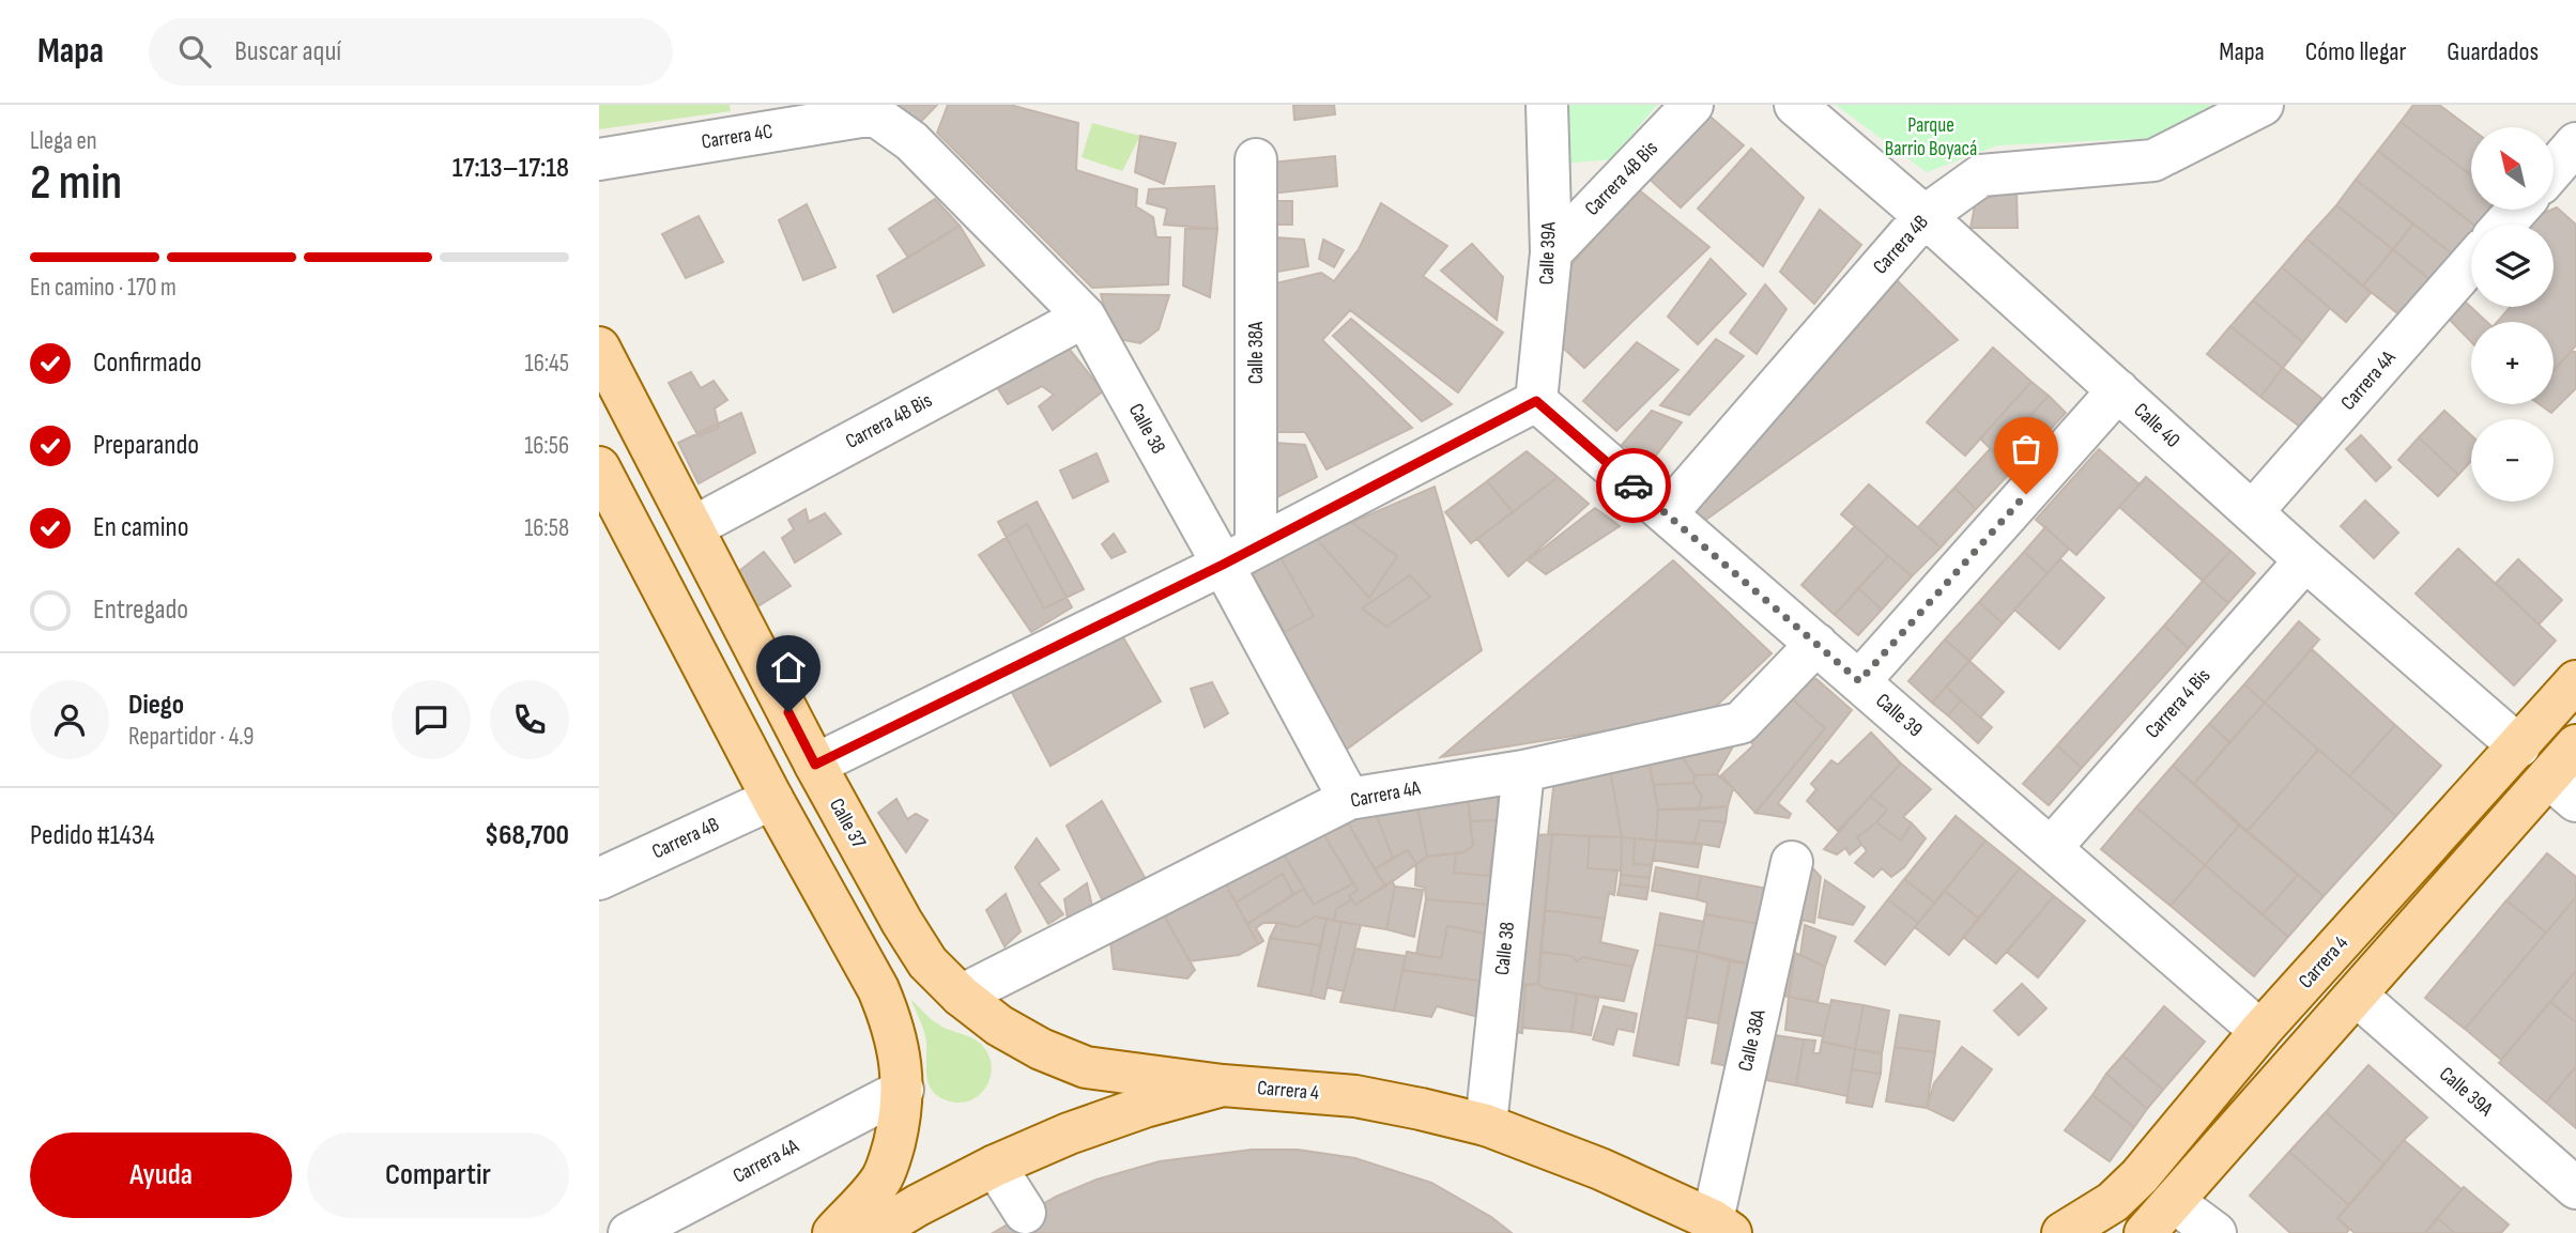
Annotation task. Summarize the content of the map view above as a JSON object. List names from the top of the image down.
{
  "streets": {
    "main road": ["Calle 37", "Carrera 4"],
    "street": [
      "Carrera 4C",
      "Carrera 4B Bis",
      "Carrera 4B",
      "Calle 39A",
      "Calle 38A",
      "Carrera 4A",
      "Calle 40",
      "Calle 38",
      "Carrera 4 Bis",
      "Calle 39"
    ]
  },
  "crossings": [
    ["Carrera 4C", "Calle 38"],
    ["Carrera 4B Bis", "Calle 39A"],
    ["Carrera 4B Bis", "Calle 38"],
    ["Carrera 4B Bis", "Calle 37"],
    ["Carrera 4B", "Calle 40"],
    ["Carrera 4B", "Calle 39"],
    ["Calle 39A", "Calle 39"],
    ["Calle 38A", "Calle 38"],
    ["Calle 38A", "Carrera 4"],
    ["Carrera 4A", "Calle 40"],
    ["Carrera 4A", "Calle 38"],
    ["Carrera 4A", "Calle 39"],
    ["Carrera 4A", "Calle 37"],
    ["Calle 40", "Carrera 4 Bis"],
    ["Calle 40", "Carrera 4"],
    ["Calle 38", "Carrera 4"],
    ["Carrera 4 Bis", "Calle 39"],
    ["Calle 39", "Carrera 4"],
    ["Calle 37", "Carrera 4"]
  ],
  "parks": ["Parque Barrio Boyacá"],
  "north": "top left",
  "page": {
    "header": "Mapa",
    "search": "Buscar aquí",
    "nav": ["Mapa", "Cómo llegar", "Guardados"],
    "heading": ["2 min", "Llega en", "17:13–17:18"],
    "panel": [
      "Diego",
      "Repartidor · 4.9",
      "Pedido #1434",
      "$68,700"
    ],
    "map_buttons": ["+", "−"],
    "bar": "En camino · 170 m",
    "list": [
      ["Confirmado", "16:45"],
      ["Preparando", "16:56"],
      ["En camino", "16:58"],
      "Entregado"
    ],
    "buttons": ["Ayuda", "Compartir"]
  }
}
